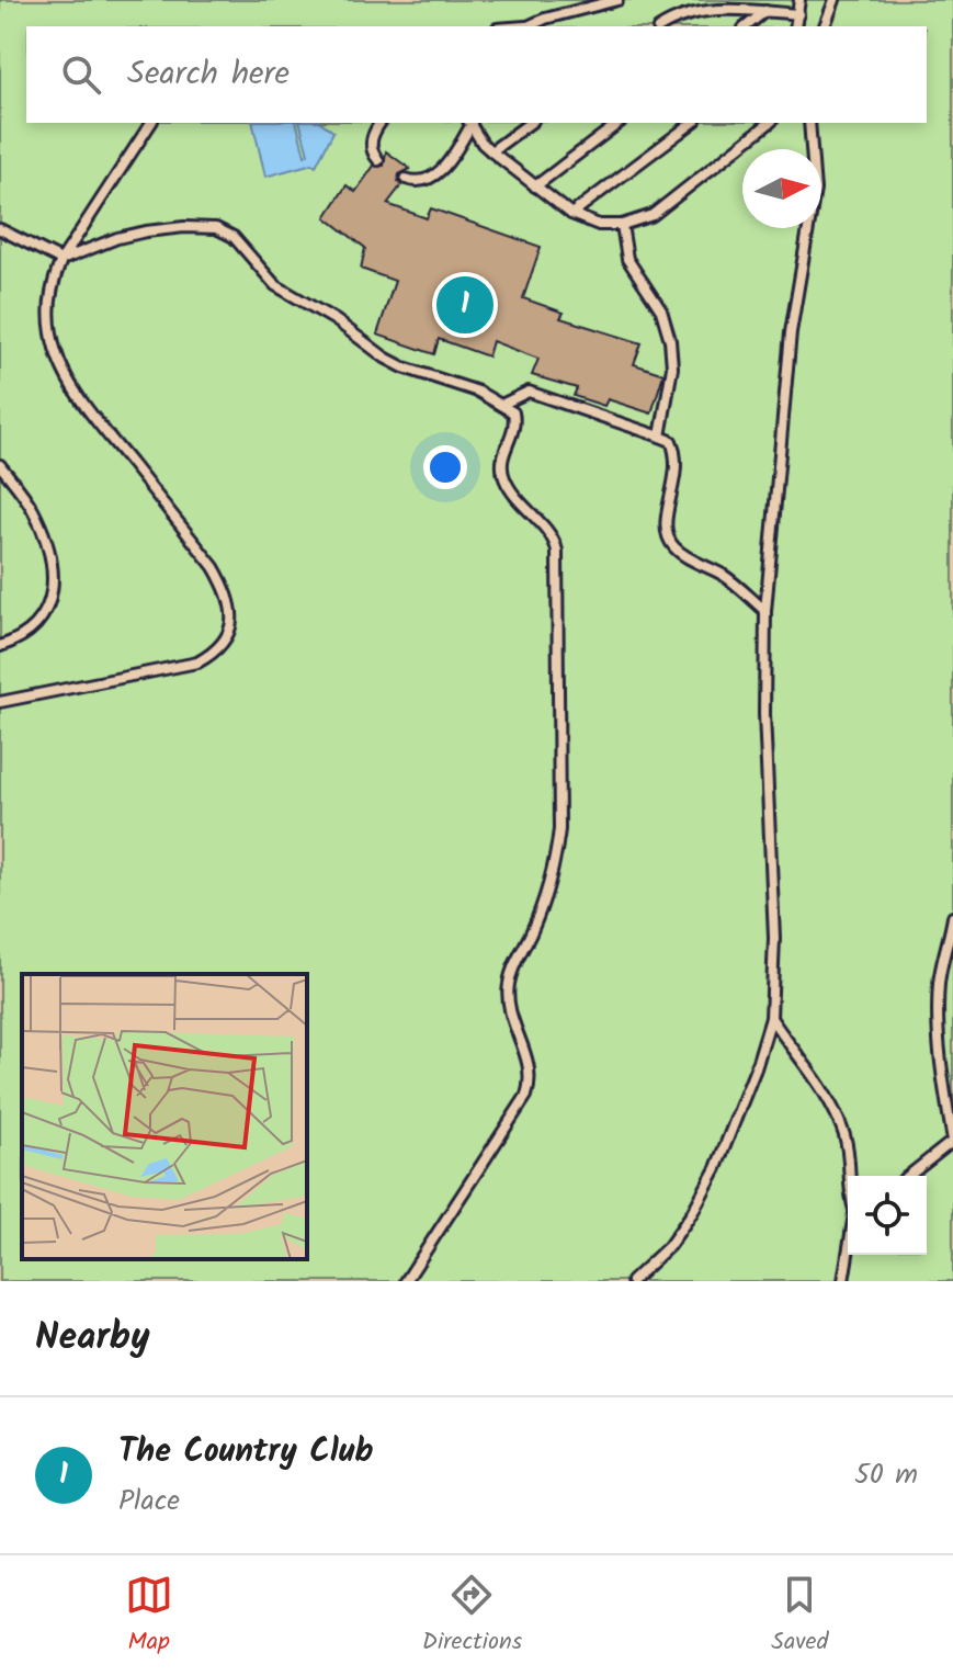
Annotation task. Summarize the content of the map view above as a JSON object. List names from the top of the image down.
{
  "north": "right",
  "page": {
    "search": "Search here",
    "pins": "1",
    "heading": "Nearby",
    "list": [
      {
        "mark": "1",
        "name": "The Country Club",
        "note": "Place",
        "value": "50 m"
      }
    ],
    "nav": ["Map", "Directions", "Saved"]
  }
}
